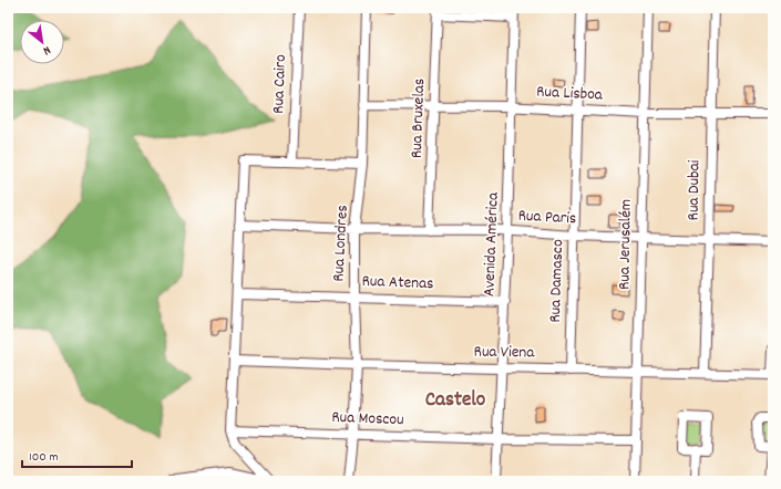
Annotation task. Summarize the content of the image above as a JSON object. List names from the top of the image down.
{
  "streets": {
    "street": [
      "Rua Cairo",
      "Rua Lisboa",
      "Rua Bruxelas",
      "Rua Dubai",
      "Rua Paris",
      "Rua Londres",
      "Avenida América",
      "Rua Jerusalém",
      "Rua Damasco",
      "Rua Atenas",
      "Rua Viena",
      "Rua Moscou"
    ]
  },
  "crossings": [
    ["Rua Lisboa", "Rua Bruxelas"],
    ["Rua Lisboa", "Rua Dubai"],
    ["Rua Lisboa", "Rua Londres"],
    ["Rua Lisboa", "Avenida América"],
    ["Rua Lisboa", "Rua Jerusalém"],
    ["Rua Lisboa", "Rua Damasco"],
    ["Rua Bruxelas", "Rua Paris"],
    ["Rua Dubai", "Rua Paris"],
    ["Rua Dubai", "Rua Viena"],
    ["Rua Paris", "Rua Londres"],
    ["Rua Paris", "Avenida América"],
    ["Rua Paris", "Rua Jerusalém"],
    ["Rua Paris", "Rua Damasco"],
    ["Rua Londres", "Rua Atenas"],
    ["Rua Londres", "Rua Viena"],
    ["Rua Londres", "Rua Moscou"],
    ["Avenida América", "Rua Atenas"],
    ["Avenida América", "Rua Viena"],
    ["Avenida América", "Rua Moscou"],
    ["Rua Jerusalém", "Rua Viena"],
    ["Rua Jerusalém", "Rua Moscou"],
    ["Rua Damasco", "Rua Viena"]
  ],
  "districts": ["Castelo"],
  "scale_bar": "100 m",
  "north": "bottom right"
}
